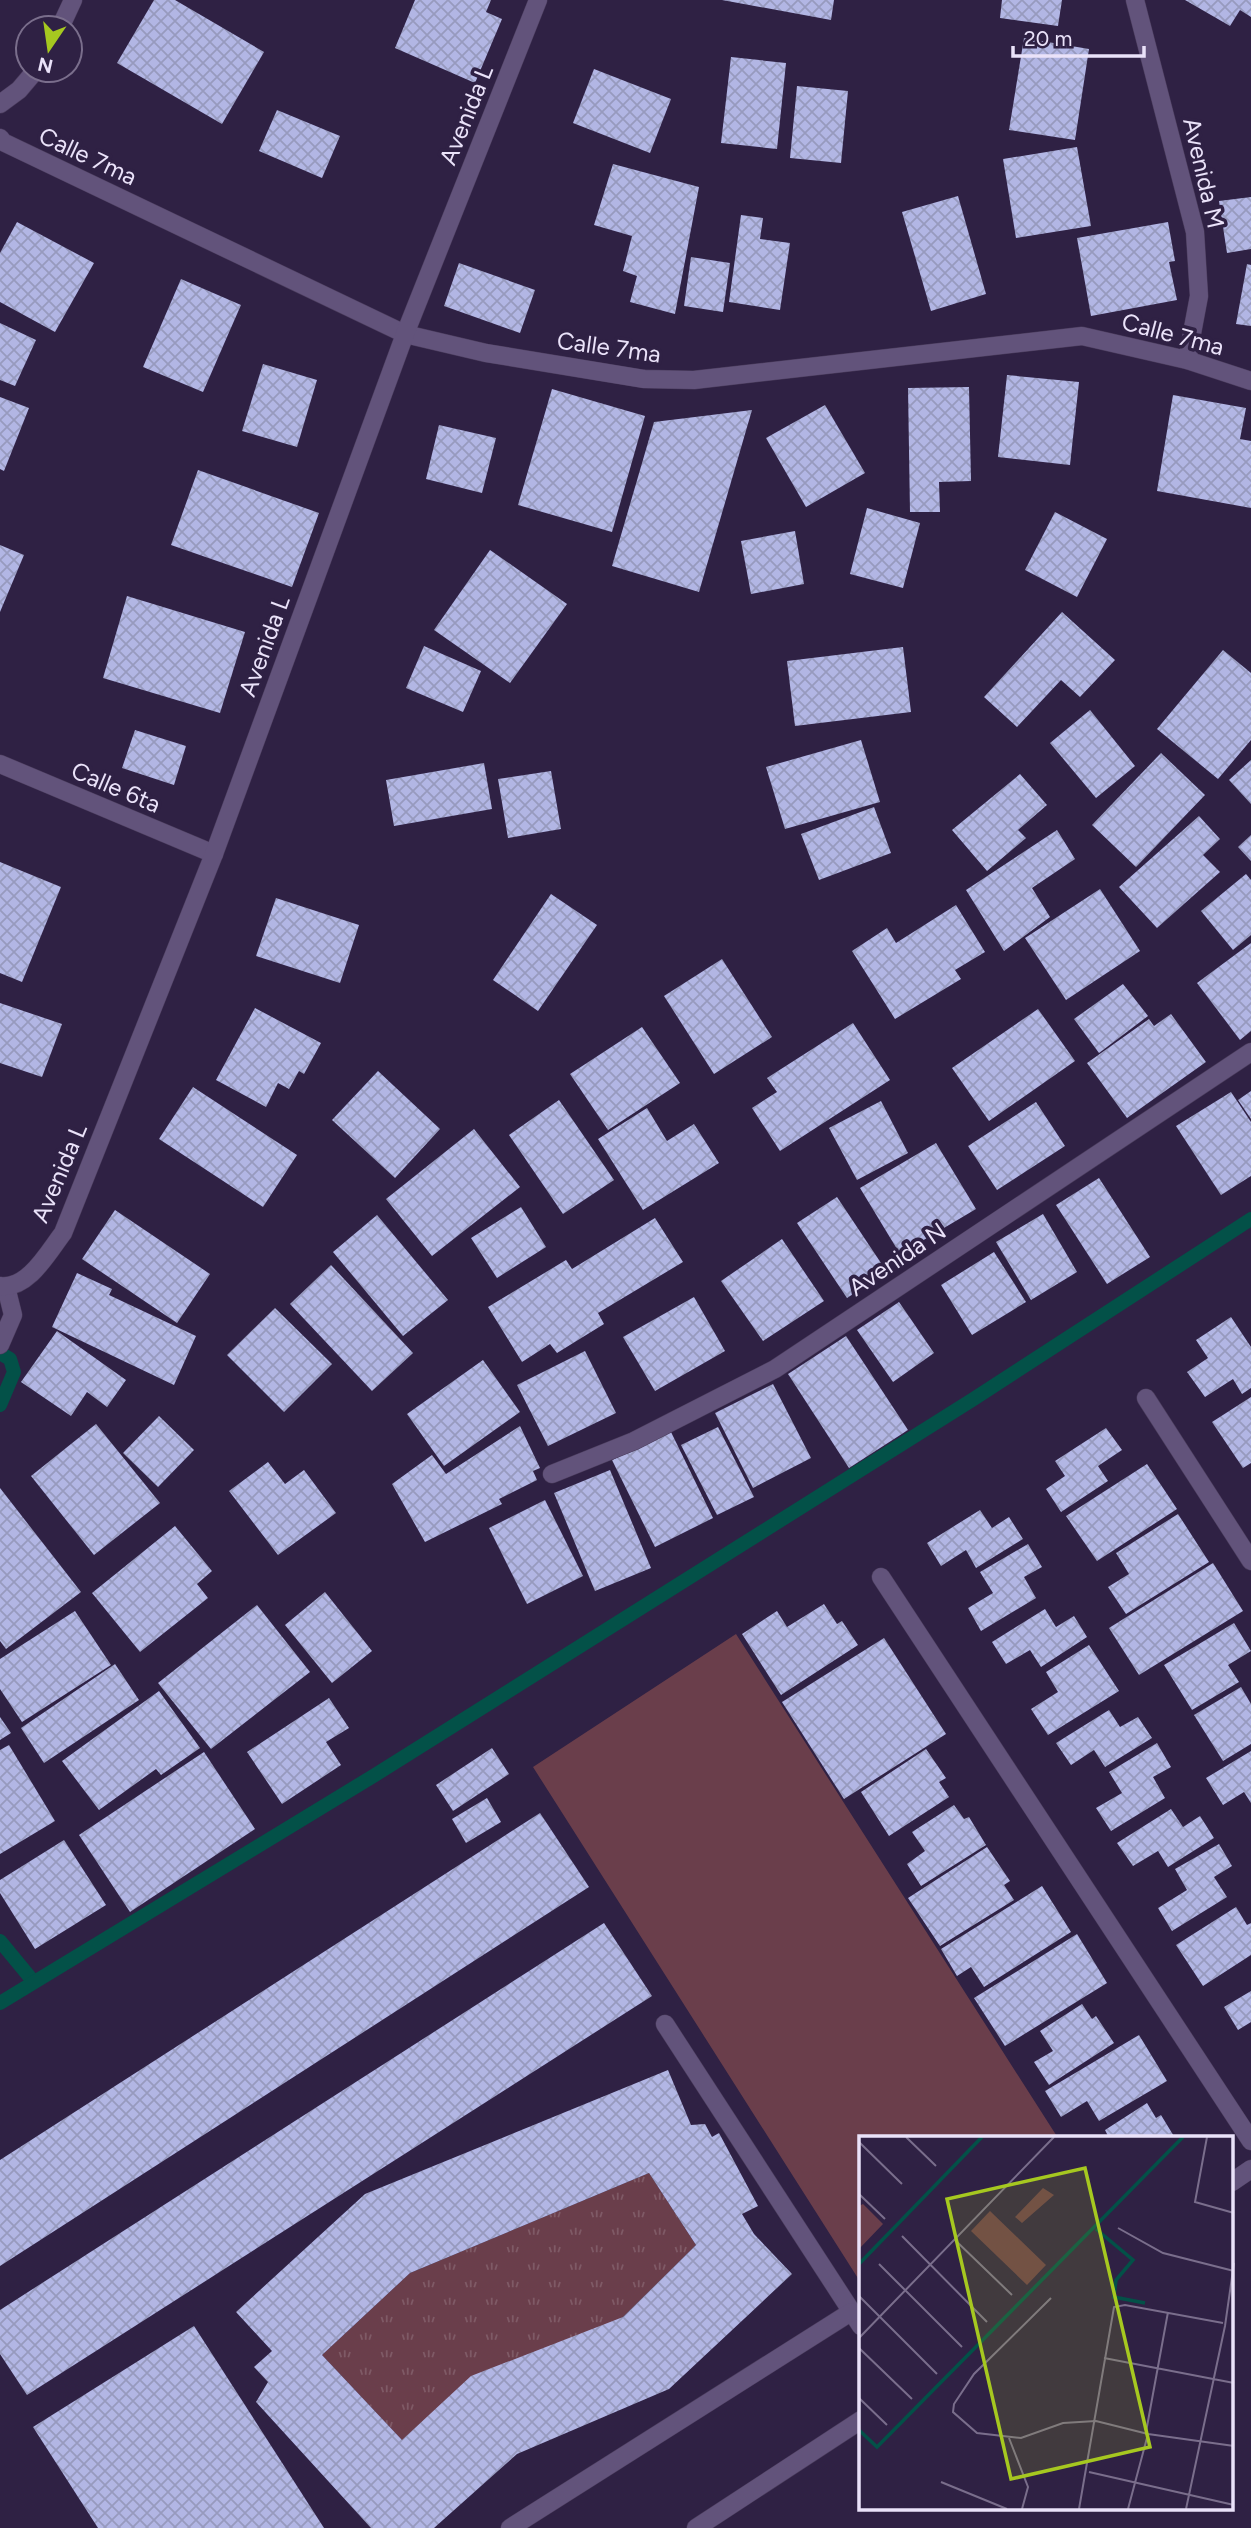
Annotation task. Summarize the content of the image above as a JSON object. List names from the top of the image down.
{
  "streets": {
    "street": [
      "Avenida L",
      "Calle 7ma",
      "Avenida M",
      "Calle 6ta",
      "Avenida N"
    ]
  },
  "crossings": [
    ["Avenida L", "Calle 7ma"],
    ["Avenida L", "Calle 6ta"],
    ["Calle 7ma", "Avenida M"]
  ],
  "scale_bar": "20 m",
  "north": "bottom"
}
